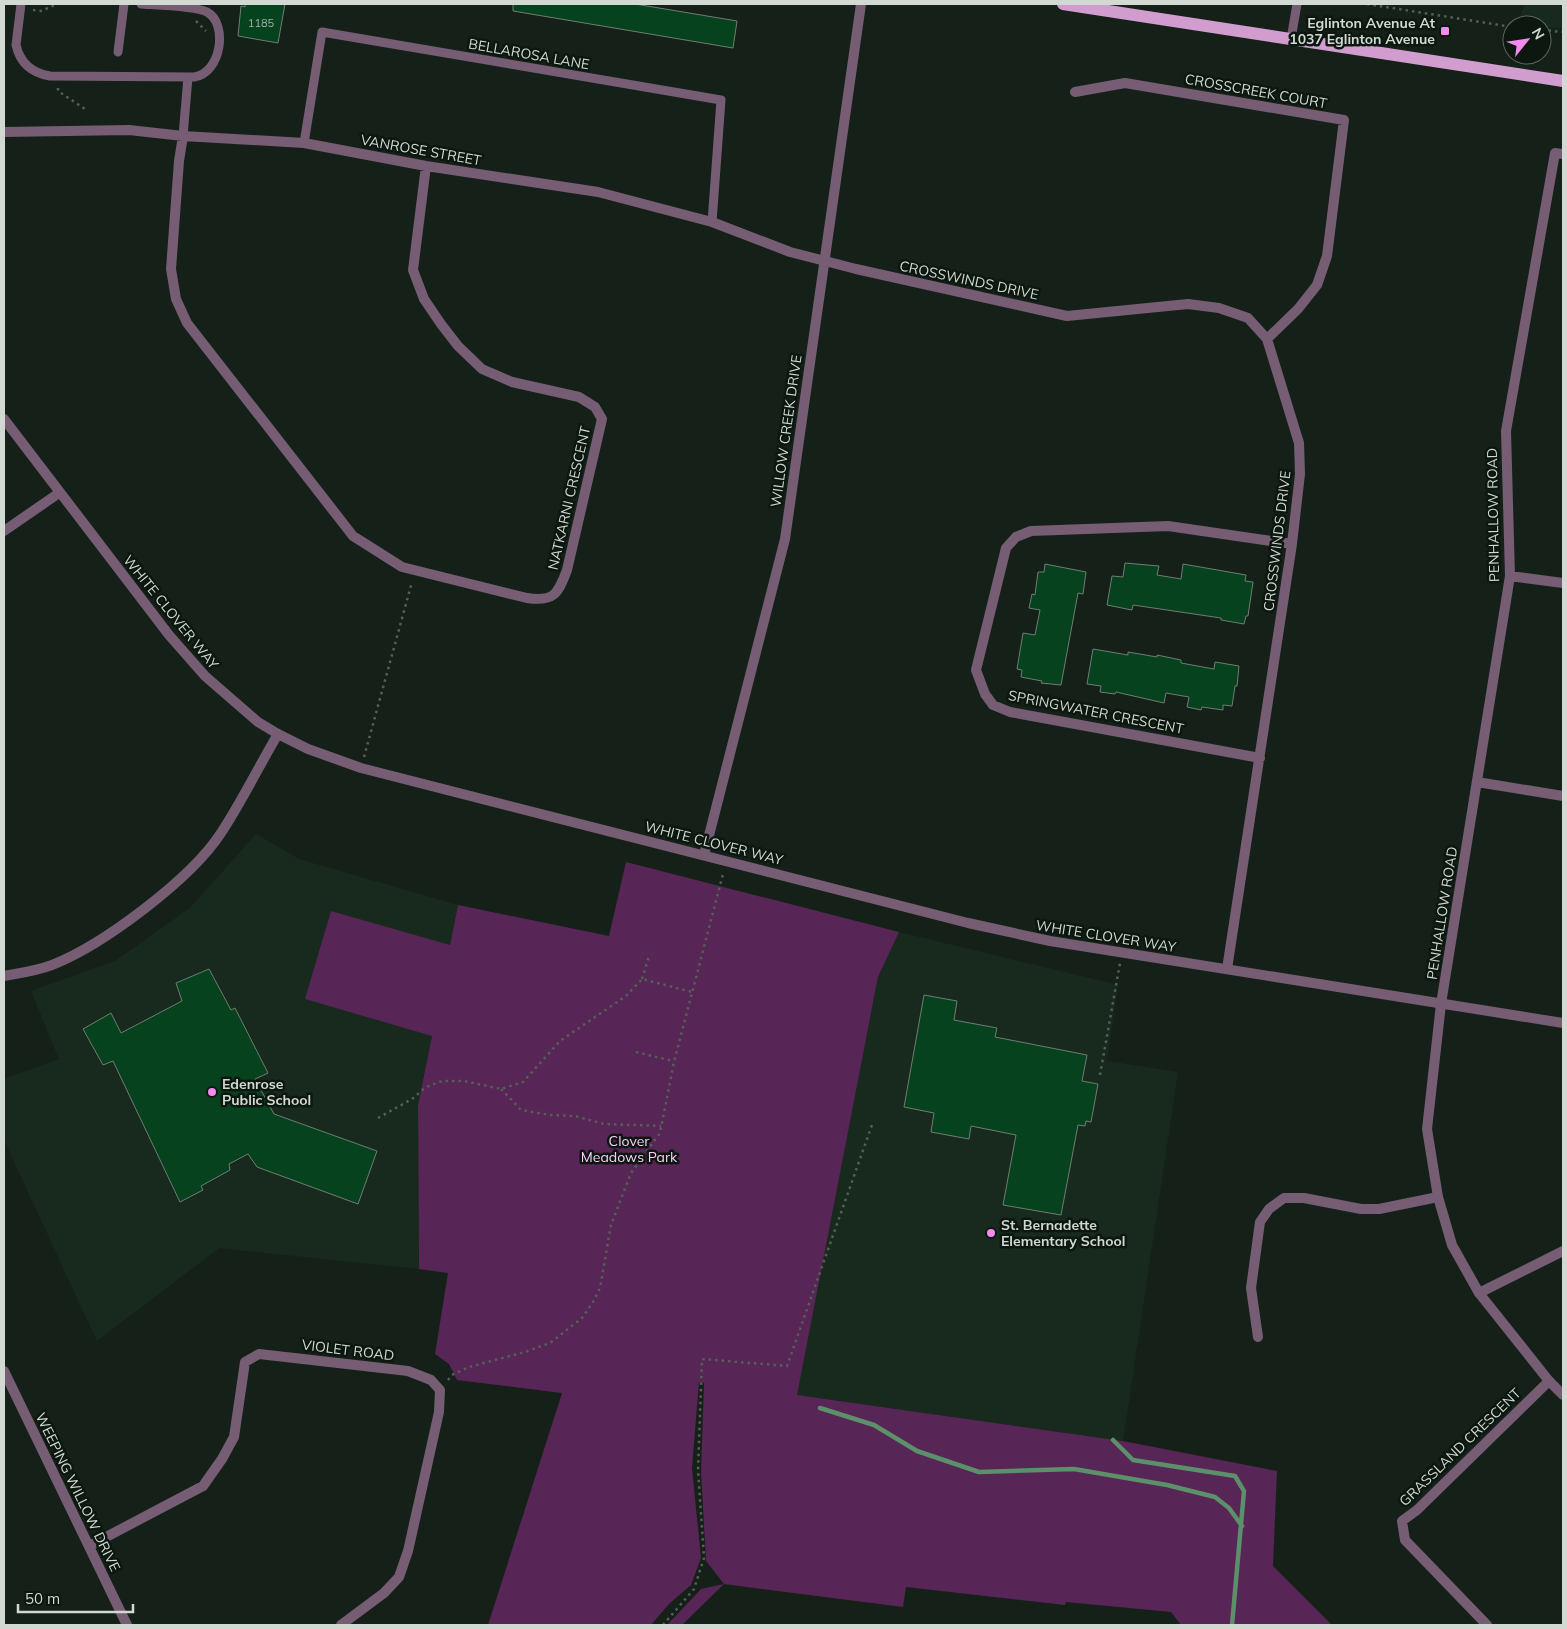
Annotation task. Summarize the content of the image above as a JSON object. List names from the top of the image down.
{
  "streets": {
    "street": [
      "CROSSCREEK COURT",
      "VANROSE STREET",
      "CROSSWINDS DRIVE",
      "WILLOW CREEK DRIVE",
      "NATKARNI CRESCENT",
      "PENHALLOW ROAD",
      "WHITE CLOVER WAY",
      "SPRINGWATER CRESCENT",
      "VIOLET ROAD",
      "GRASSLAND CRESCENT",
      "WEEPING WILLOW DRIVE"
    ],
    "lane": ["BELLAROSA LANE"]
  },
  "crossings": [
    ["BELLAROSA LANE", "VANROSE STREET"],
    ["CROSSCREEK COURT", "CROSSWINDS DRIVE"],
    ["VANROSE STREET", "CROSSWINDS DRIVE"],
    ["VANROSE STREET", "WILLOW CREEK DRIVE"],
    ["VANROSE STREET", "NATKARNI CRESCENT"],
    ["CROSSWINDS DRIVE", "WILLOW CREEK DRIVE"],
    ["CROSSWINDS DRIVE", "WHITE CLOVER WAY"],
    ["CROSSWINDS DRIVE", "SPRINGWATER CRESCENT"],
    ["WILLOW CREEK DRIVE", "WHITE CLOVER WAY"],
    ["PENHALLOW ROAD", "WHITE CLOVER WAY"],
    ["PENHALLOW ROAD", "GRASSLAND CRESCENT"],
    ["VIOLET ROAD", "WEEPING WILLOW DRIVE"]
  ],
  "parks": ["Clover Meadows Park"],
  "places": {
    "transit": ["Eglinton Avenue At 1037 Eglinton Avenue"],
    "other": ["Edenrose Public School", "St. Bernadette Elementary School"]
  },
  "house_numbers": ["1185"],
  "scale_bar": "50 m",
  "north": "top right"
}
